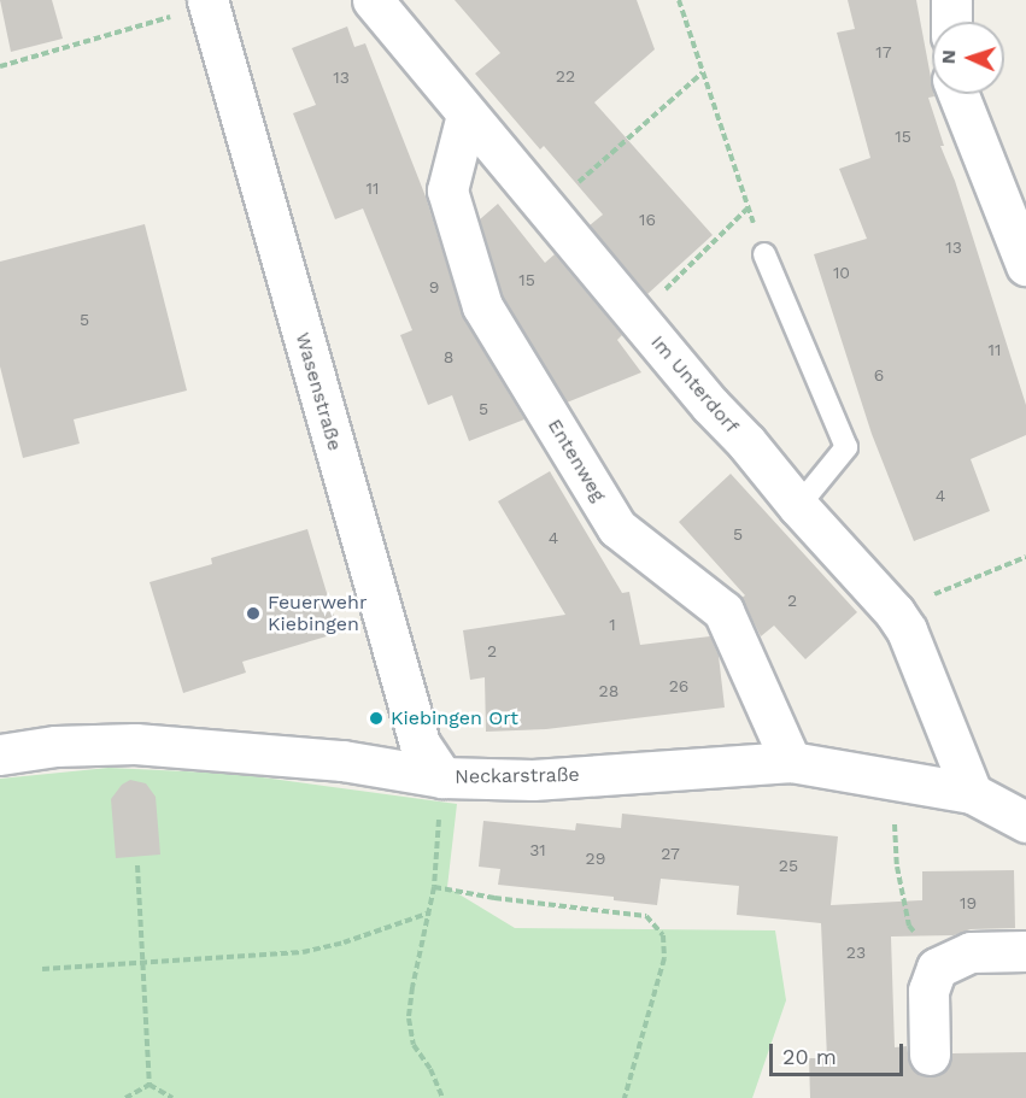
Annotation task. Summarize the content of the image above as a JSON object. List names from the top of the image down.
{
  "streets": {
    "street": [
      "Im Unterdorf",
      "Wasenstraße",
      "Entenweg",
      "Neckarstraße"
    ]
  },
  "crossings": [
    ["Im Unterdorf", "Entenweg"],
    ["Im Unterdorf", "Neckarstraße"],
    ["Wasenstraße", "Neckarstraße"],
    ["Entenweg", "Neckarstraße"]
  ],
  "places": ["Feuerwehr Kiebingen", "Kiebingen Ort"],
  "house_numbers": [
    "17",
    "22",
    "13",
    "15",
    "11",
    "16",
    "13",
    "10",
    "15",
    "9",
    "5",
    "11",
    "8",
    "6",
    "5",
    "4",
    "5",
    "4",
    "2",
    "1",
    "2",
    "26",
    "28",
    "31",
    "27",
    "29",
    "25",
    "19",
    "23"
  ],
  "scale_bar": "20 m",
  "north": "left"
}
